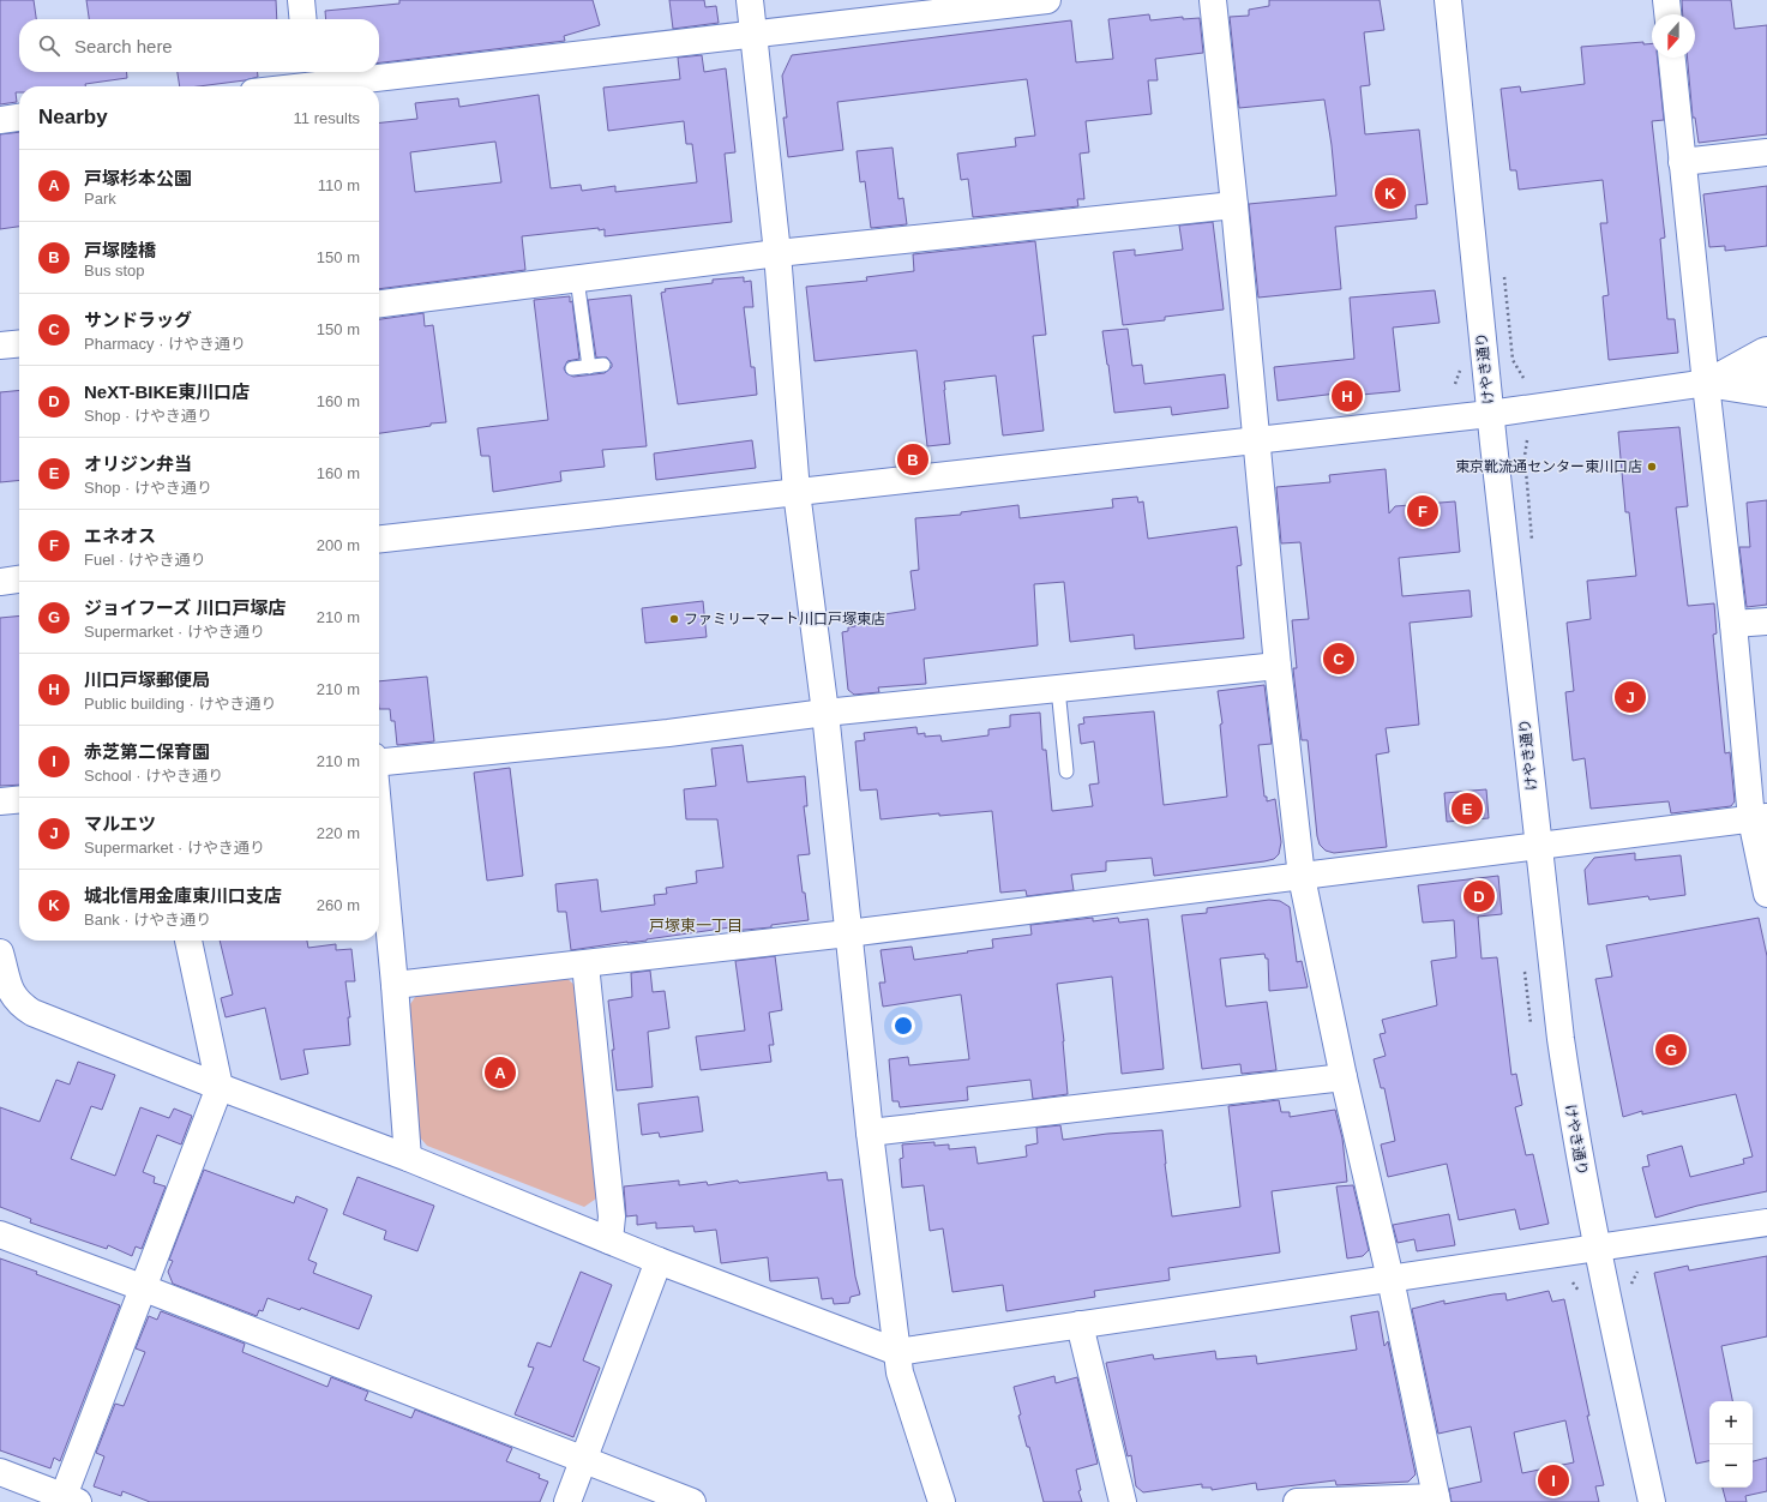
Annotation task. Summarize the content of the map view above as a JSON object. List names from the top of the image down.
{
  "streets": {
    "street": ["けやき通り"]
  },
  "districts": ["戸塚東一丁目"],
  "places": ["東京靴流通センター東川口店", "ファミリーマート川口戸塚東店"],
  "north": "bottom",
  "page": {
    "search": "Search here",
    "heading": ["Nearby", "11 results"],
    "list": [
      {
        "mark": "A",
        "name": "戸塚杉本公園",
        "note": "Park",
        "value": "110 m"
      },
      {
        "mark": "B",
        "name": "戸塚陸橋",
        "note": "Bus stop",
        "value": "150 m"
      },
      {
        "mark": "C",
        "name": "サンドラッグ",
        "note": "Pharmacy · けやき通り",
        "value": "150 m"
      },
      {
        "mark": "D",
        "name": "NeXT-BIKE東川口店",
        "note": "Shop · けやき通り",
        "value": "160 m"
      },
      {
        "mark": "E",
        "name": "オリジン弁当",
        "note": "Shop · けやき通り",
        "value": "160 m"
      },
      {
        "mark": "F",
        "name": "エネオス",
        "note": "Fuel · けやき通り",
        "value": "200 m"
      },
      {
        "mark": "G",
        "name": "ジョイフーズ 川口戸塚店",
        "note": "Supermarket · けやき通り",
        "value": "210 m"
      },
      {
        "mark": "H",
        "name": "川口戸塚郵便局",
        "note": "Public building · けやき通り",
        "value": "210 m"
      },
      {
        "mark": "I",
        "name": "赤芝第二保育園",
        "note": "School · けやき通り",
        "value": "210 m"
      },
      {
        "mark": "J",
        "name": "マルエツ",
        "note": "Supermarket · けやき通り",
        "value": "220 m"
      },
      {
        "mark": "K",
        "name": "城北信用金庫東川口支店",
        "note": "Bank · けやき通り",
        "value": "260 m"
      }
    ],
    "pins": [
      "K",
      "H",
      "B",
      "F",
      "C",
      "J",
      "E",
      "D",
      "G",
      "A",
      "I"
    ],
    "map_buttons": ["+", "−"]
  }
}
